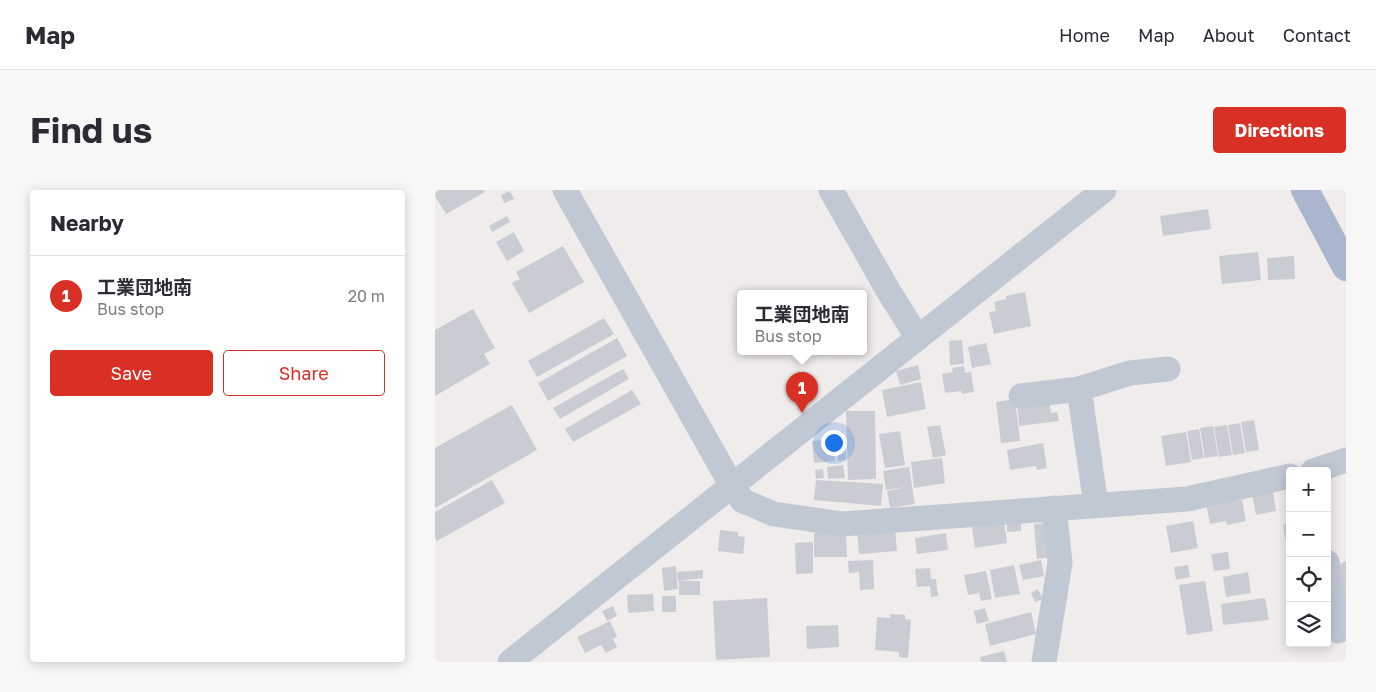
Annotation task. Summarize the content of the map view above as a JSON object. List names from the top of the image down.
{
  "page": {
    "header": "Map",
    "nav": [
      "Home",
      "Map",
      "About",
      "Contact"
    ],
    "buttons": [
      "Directions",
      ["Save", "Share"]
    ],
    "title": "Find us",
    "heading": "Nearby",
    "list": [
      {
        "mark": "1",
        "name": "工業団地南",
        "note": "Bus stop",
        "value": "20 m"
      }
    ],
    "popup": ["工業団地南", "Bus stop"],
    "pins": "1",
    "map_buttons": ["+", "−"]
  }
}
